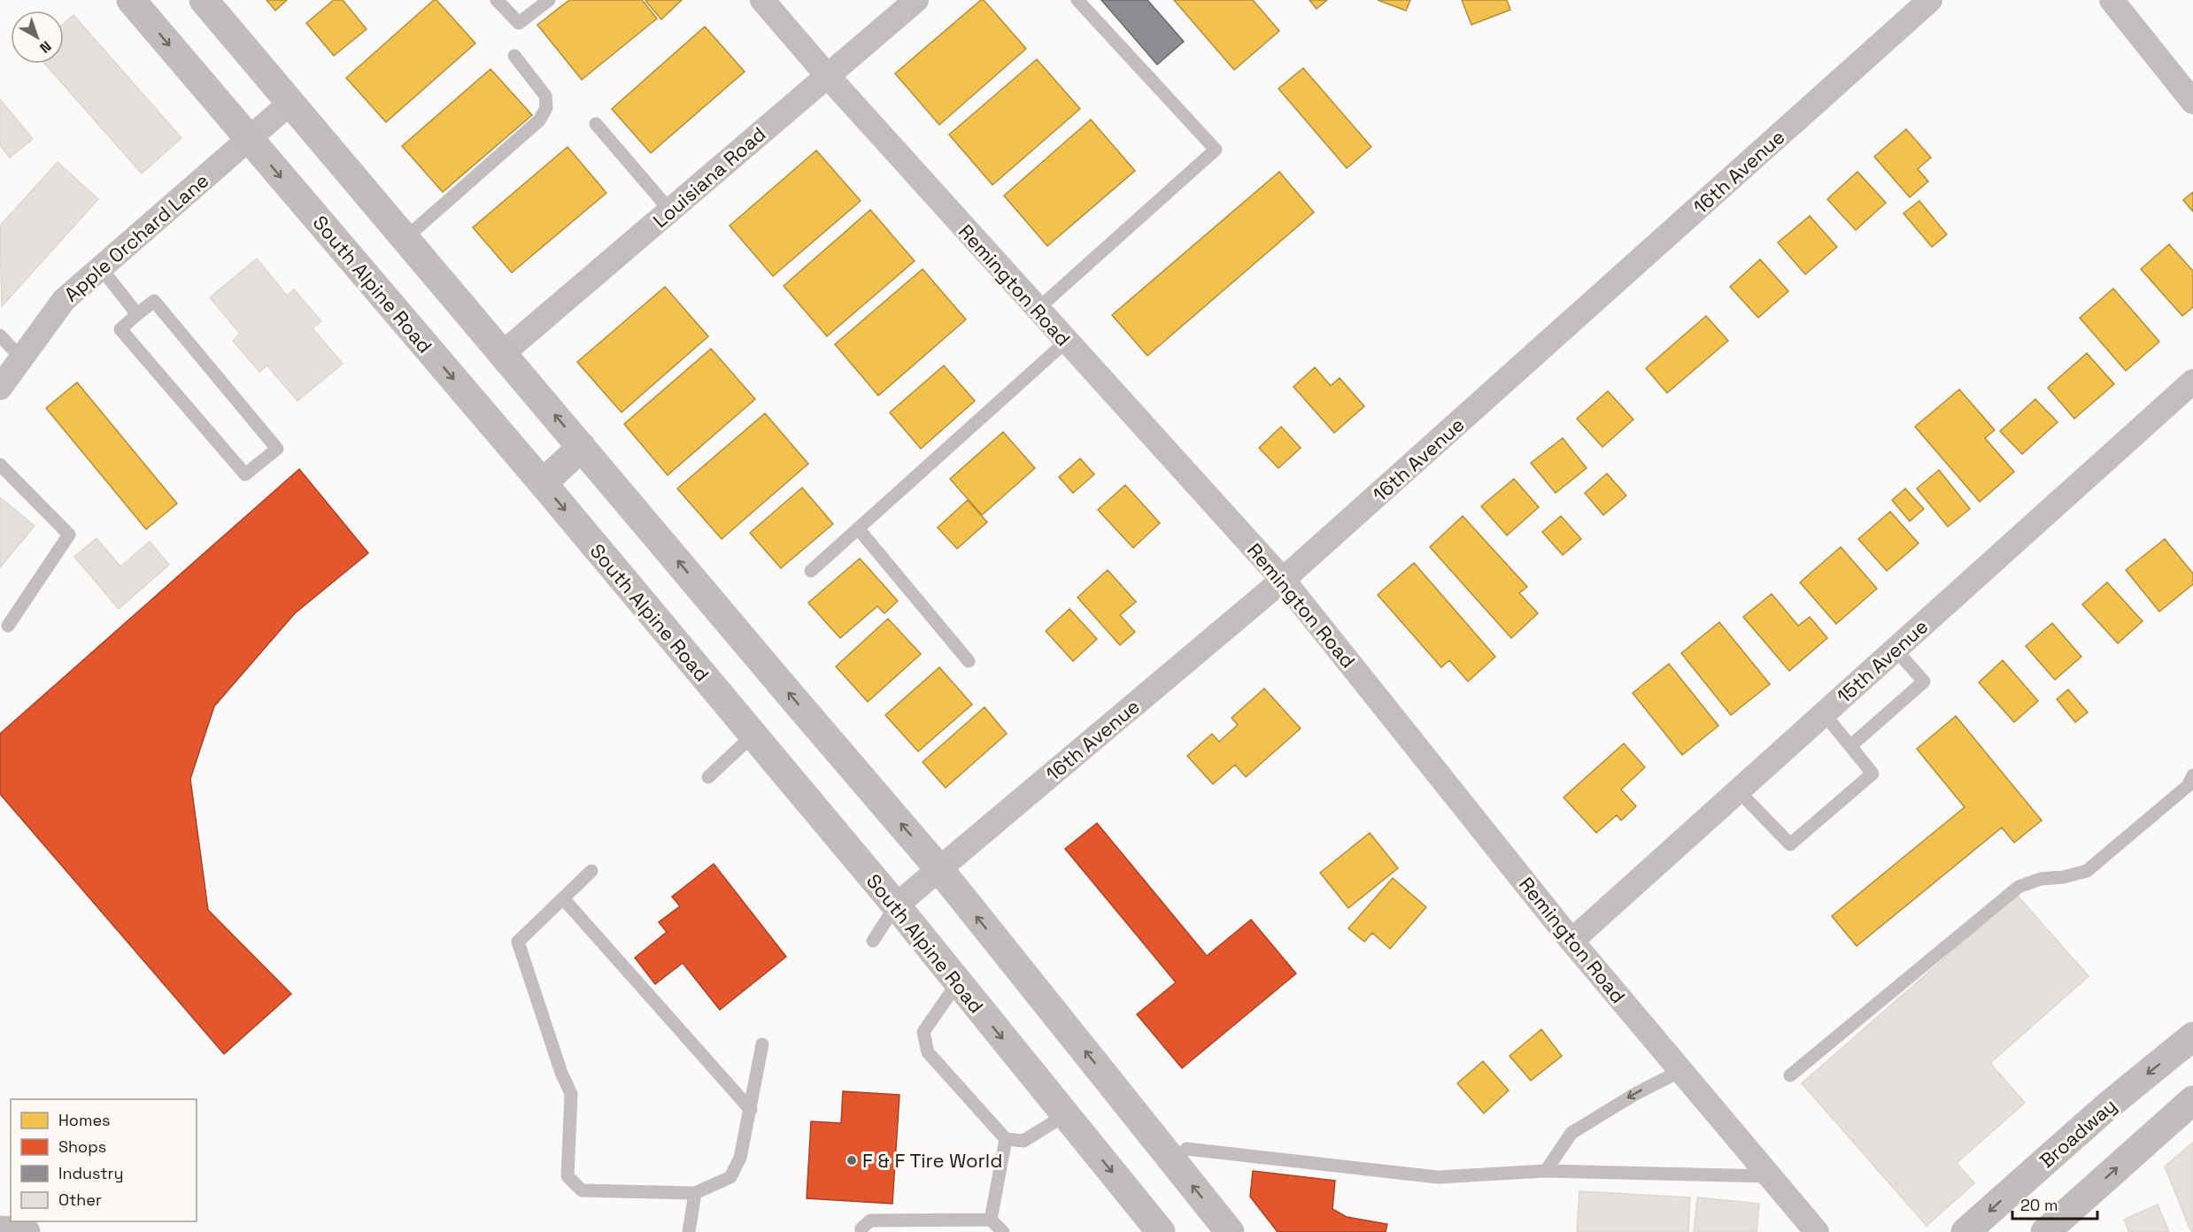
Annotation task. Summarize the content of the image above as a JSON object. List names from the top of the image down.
{
  "streets": {
    "main road": ["South Alpine Road", "Broadway"],
    "street": [
      "16th Avenue",
      "Louisiana Road",
      "Apple Orchard Lane",
      "Remington Road",
      "15th Avenue"
    ]
  },
  "crossings": [
    ["16th Avenue", "South Alpine Road"],
    ["16th Avenue", "Remington Road"],
    ["Louisiana Road", "Remington Road"],
    ["Apple Orchard Lane", "South Alpine Road"],
    ["Remington Road", "15th Avenue"]
  ],
  "places": ["F & F Tire World"],
  "legend": [
    "Homes",
    "Shops",
    "Industry",
    "Other"
  ],
  "scale_bar": "20 m",
  "north": "bottom right"
}
